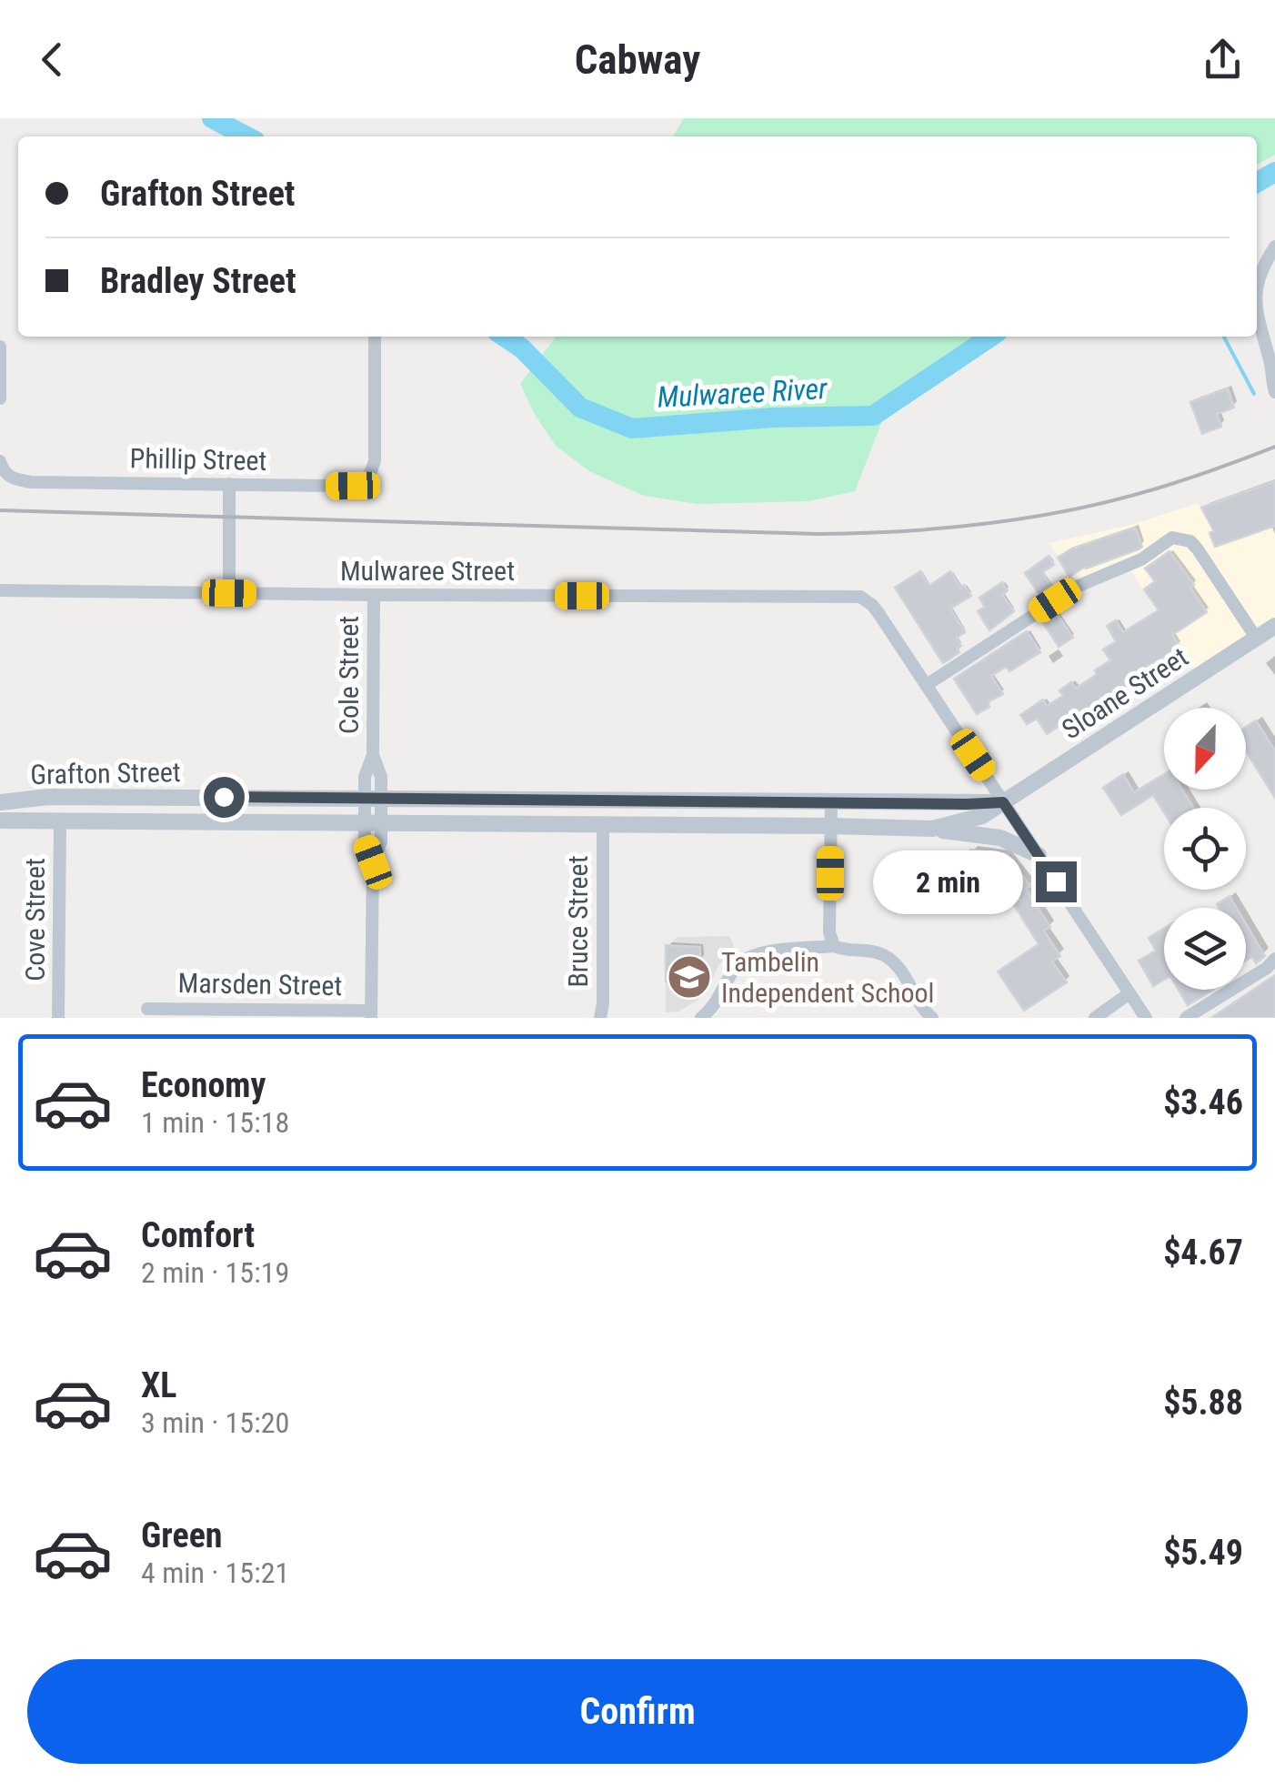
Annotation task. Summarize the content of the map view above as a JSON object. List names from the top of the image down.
{
  "streets": {
    "street": [
      "Phillip Street",
      "Mulwaree Street",
      "Cole Street",
      "Sloane Street",
      "Grafton Street",
      "Cove Street",
      "Bruce Street",
      "Marsden Street"
    ]
  },
  "crossings": [
    ["Mulwaree Street", "Cole Street"],
    ["Cole Street", "Grafton Street"],
    ["Cole Street", "Marsden Street"],
    ["Sloane Street", "Grafton Street"],
    ["Grafton Street", "Cove Street"],
    ["Grafton Street", "Bruce Street"]
  ],
  "water": ["Mulwaree River"],
  "places": {
    "school or university": ["Tambelin Independent School"]
  },
  "north": "bottom",
  "page": {
    "header": "Cabway",
    "banner": ["Grafton Street", "Bradley Street"],
    "bubble": "2 min",
    "list": [
      {
        "name": "Economy",
        "note": "1 min · 15:18",
        "value": "$3.46"
      },
      {
        "name": "Comfort",
        "note": "2 min · 15:19",
        "value": "$4.67"
      },
      {
        "name": "XL",
        "note": "3 min · 15:20",
        "value": "$5.88"
      },
      {
        "name": "Green",
        "note": "4 min · 15:21",
        "value": "$5.49"
      }
    ],
    "buttons": "Confirm"
  }
}
